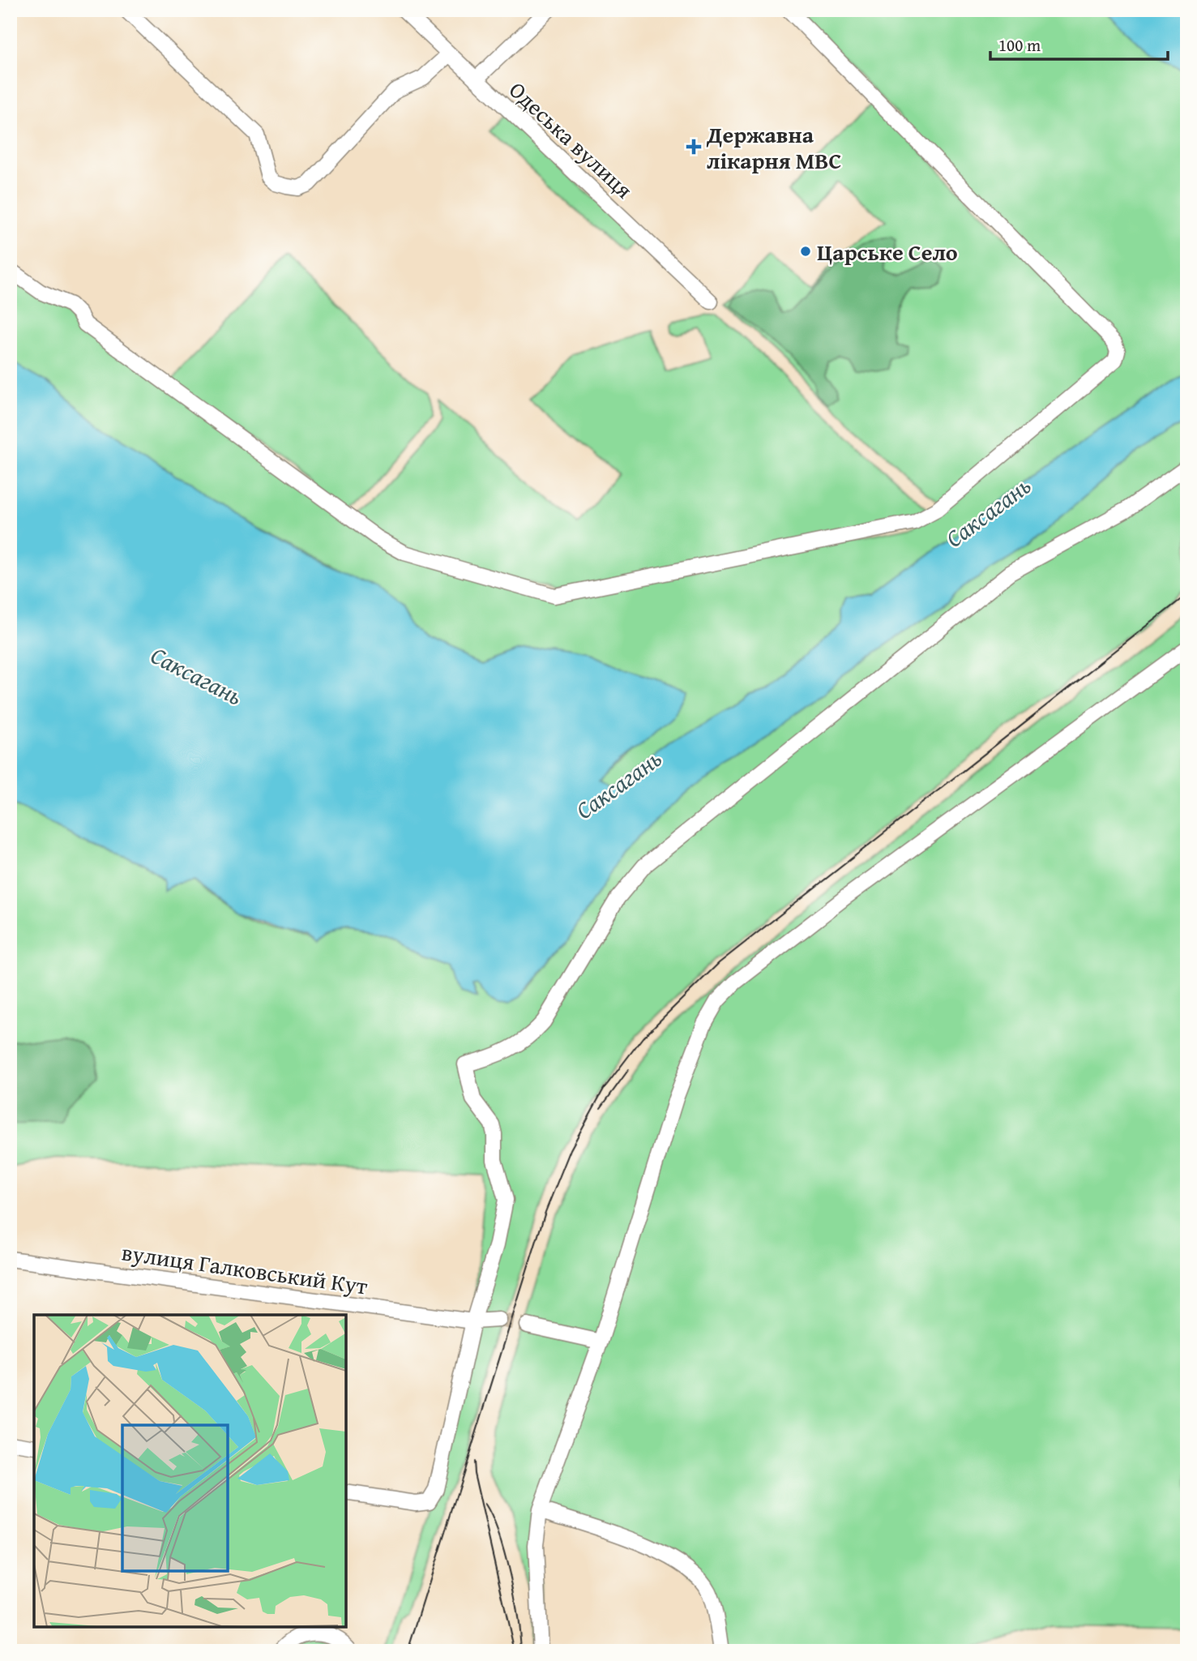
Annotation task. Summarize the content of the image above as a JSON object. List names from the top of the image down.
{
  "streets": {
    "street": ["Одеська вулиця", "вулиця Галковський Кут"]
  },
  "water": ["Саксагань"],
  "places": {
    "health": ["Державна лікарня МВС"],
    "other": ["Царське Село"]
  },
  "scale_bar": "100 m"
}
